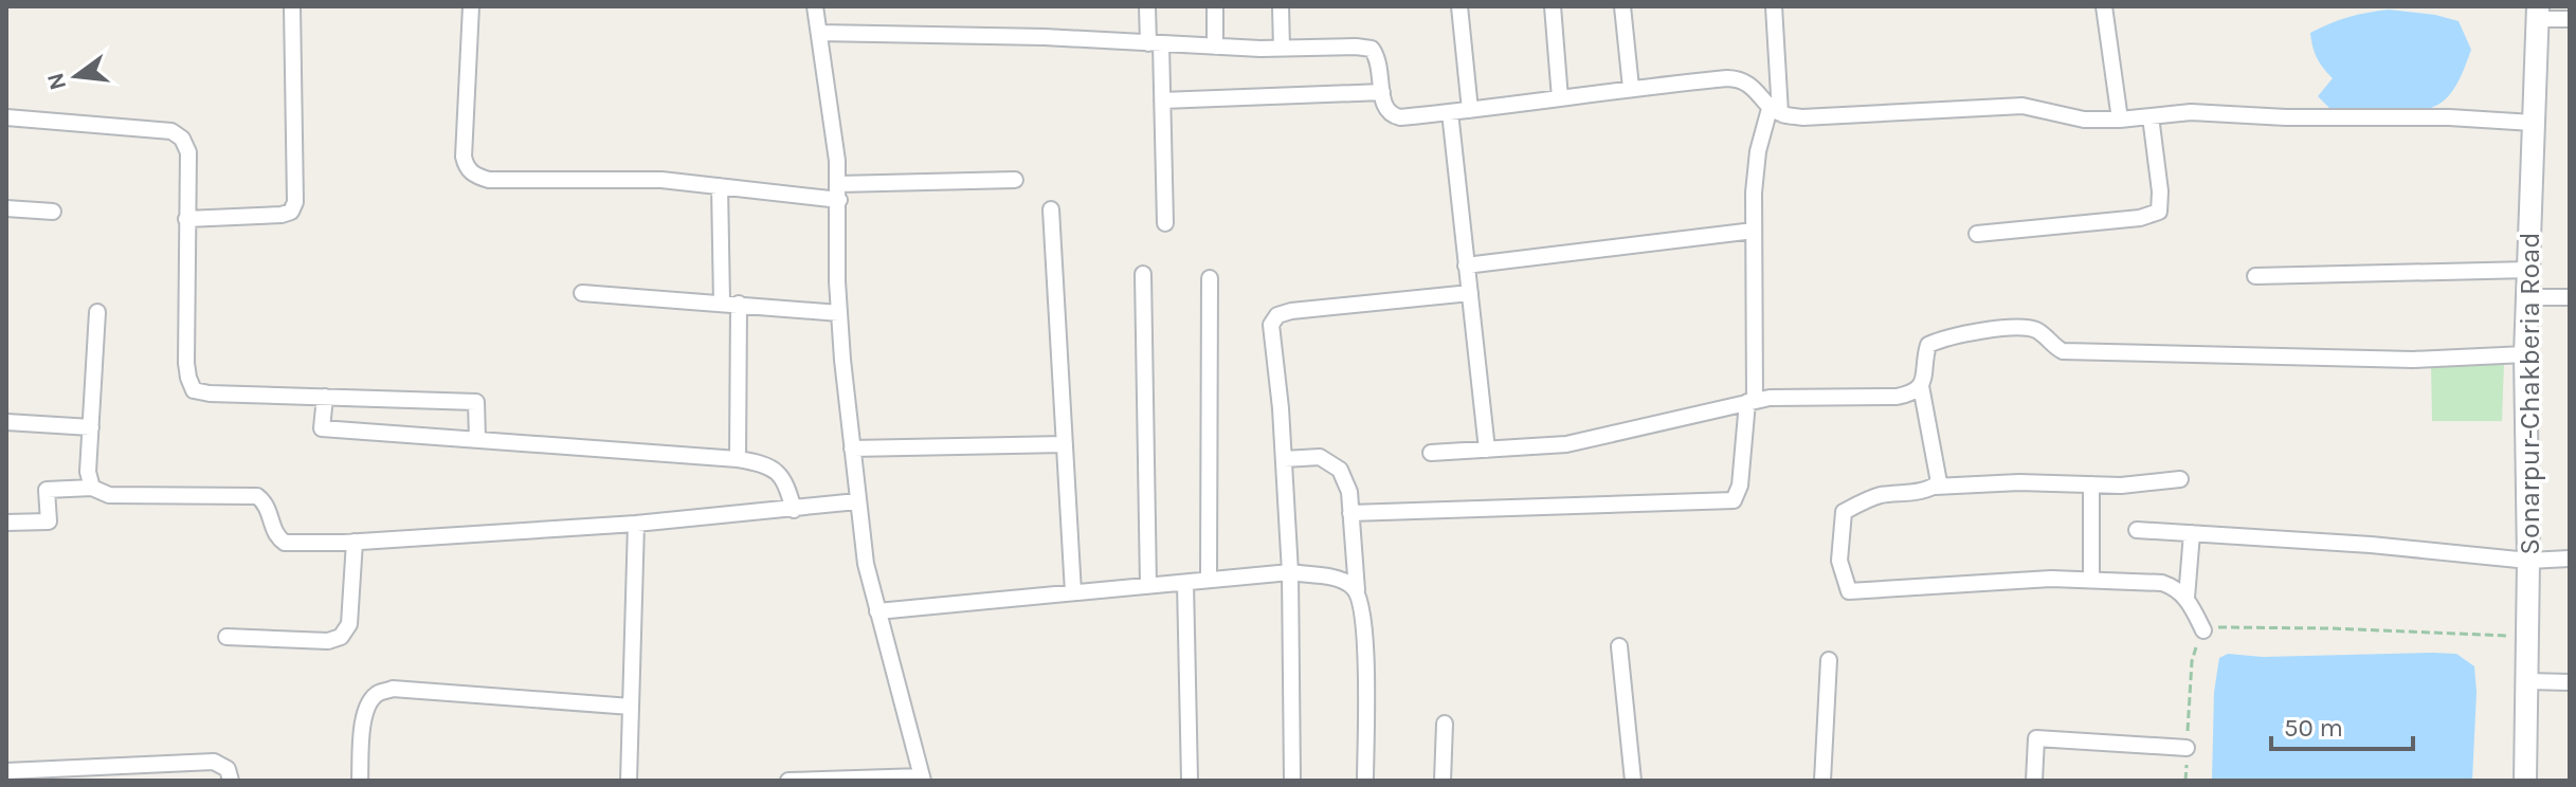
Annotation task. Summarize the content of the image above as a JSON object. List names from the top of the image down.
{
  "streets": {
    "main road": ["Sonarpur-Chakberia Road"]
  },
  "scale_bar": "50 m",
  "north": "left"
}
